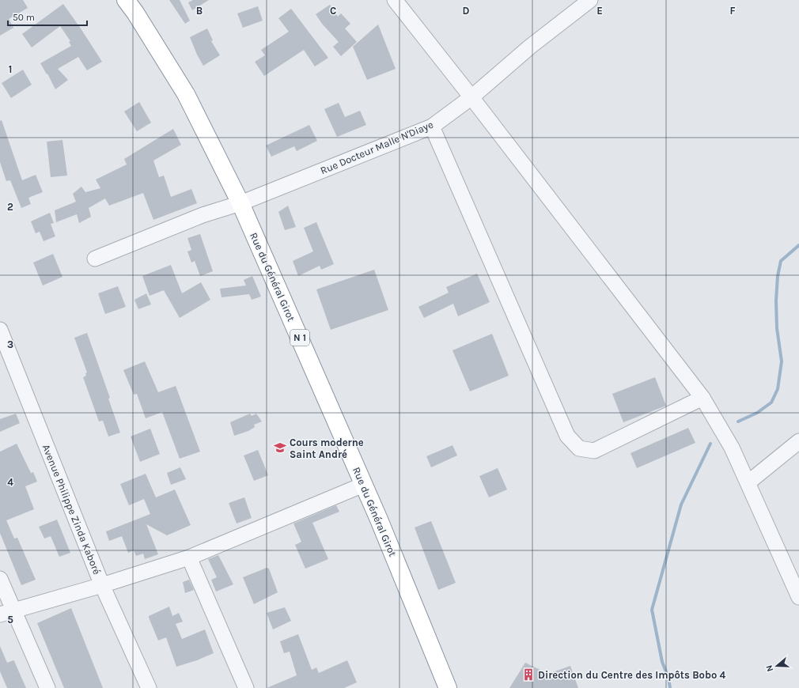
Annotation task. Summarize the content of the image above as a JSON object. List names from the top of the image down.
{
  "streets": {
    "highway": ["Rue du Général Girot", "N 1"],
    "street": ["Rue Docteur Malle N'Diaye", "Avenue Philippe Zinda Kaboré"]
  },
  "crossings": [
    ["Rue Docteur Malle N'Diaye", "Rue du Général Girot"]
  ],
  "places": {
    "school or university": ["Cours moderne Saint André"],
    "building": ["Direction du Centre des Impôts Bobo 4"]
  },
  "scale_bar": "50 m",
  "north": "left",
  "grid": {
    "columns": [
      "B",
      "C",
      "D",
      "E",
      "F"
    ],
    "rows": [
      "1",
      "2",
      "3",
      "4",
      "5"
    ]
  }
}
